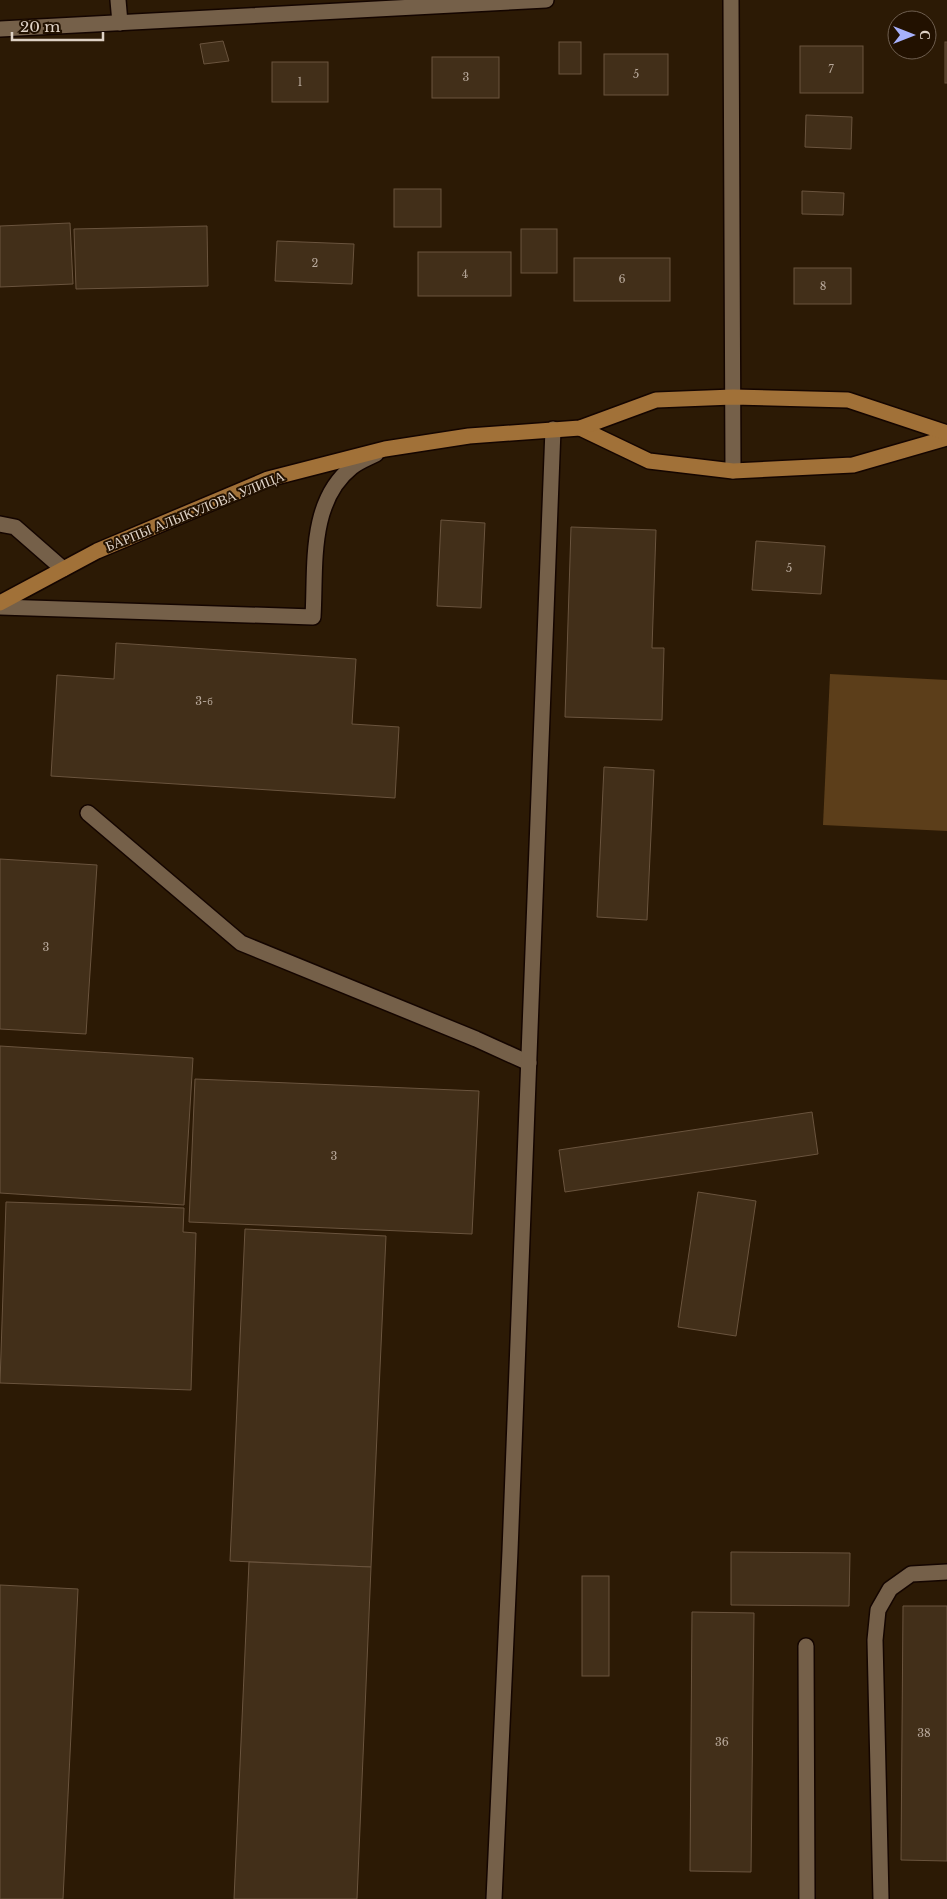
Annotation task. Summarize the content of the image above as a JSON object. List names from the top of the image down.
{
  "streets": {
    "main road": ["БАРПЫ АЛЫКУЛОВА УЛИЦА"]
  },
  "house_numbers": [
    "7",
    "5",
    "3",
    "1",
    "2",
    "4",
    "6",
    "8",
    "5",
    "3-б",
    "3",
    "3",
    "38",
    "36"
  ],
  "scale_bar": "20 m",
  "north": "right"
}
